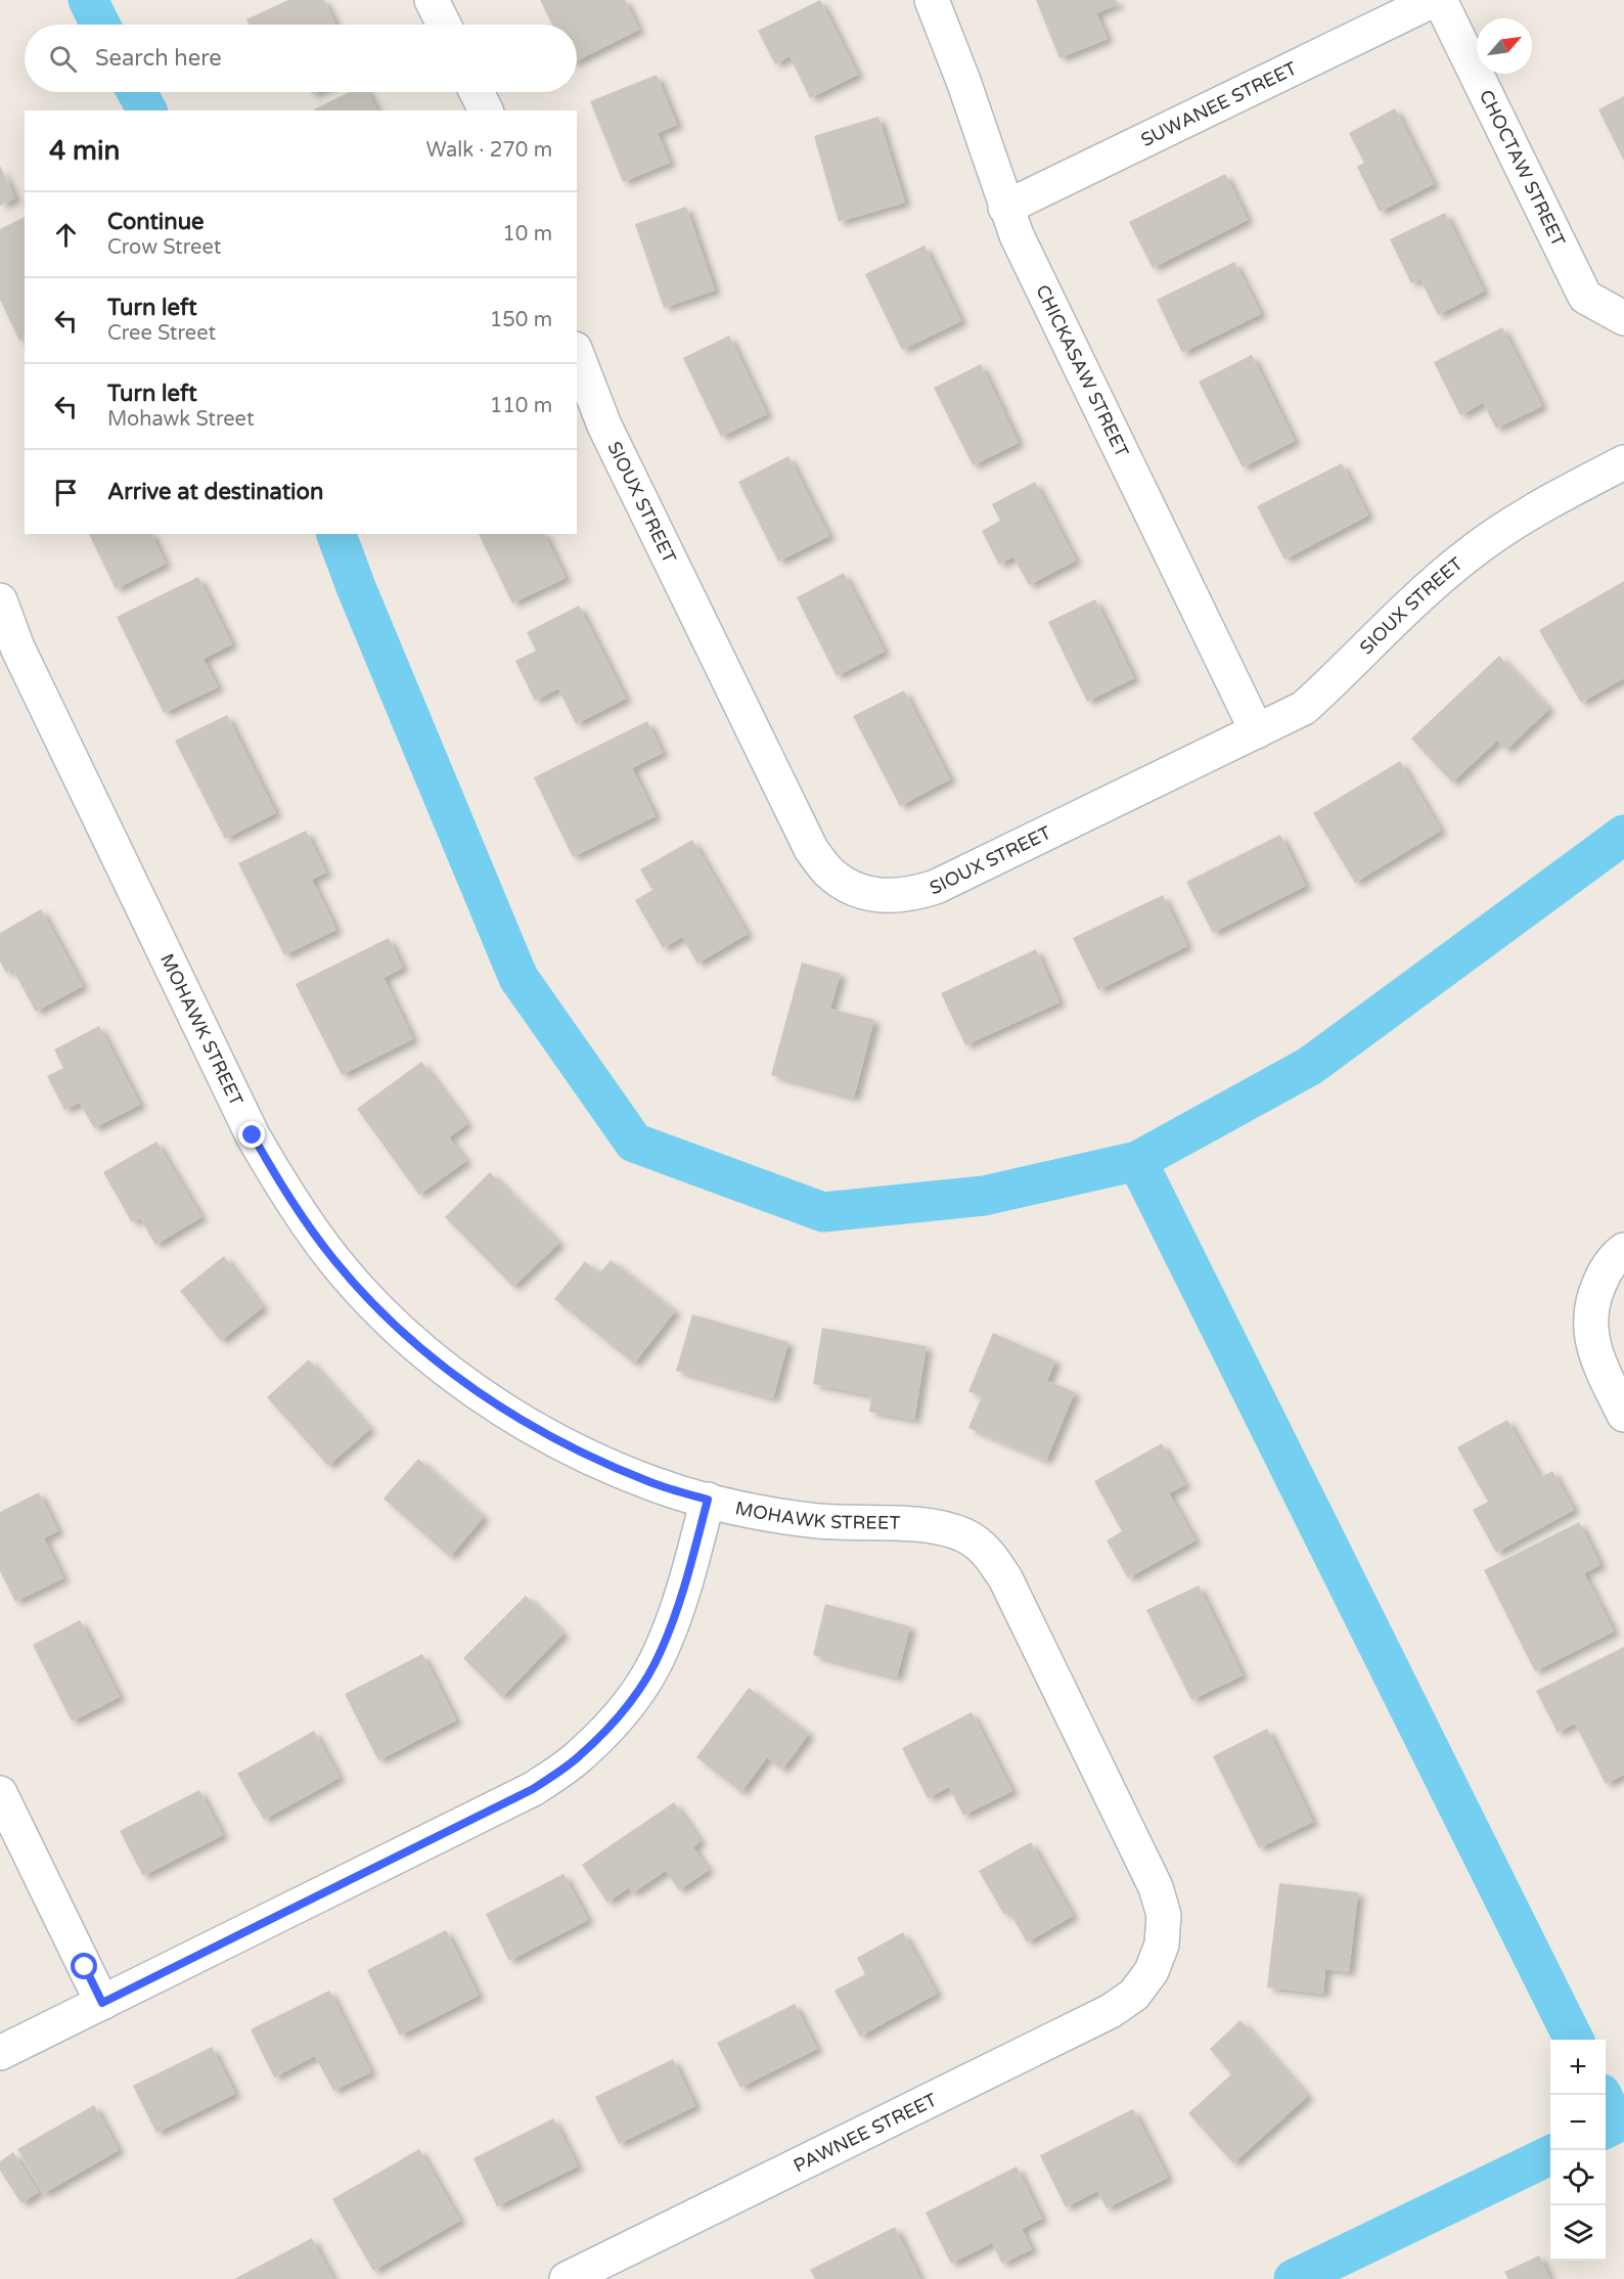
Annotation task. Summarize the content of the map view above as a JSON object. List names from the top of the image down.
{
  "streets": {
    "street": [
      "SUWANEE STREET",
      "CHOCTAW STREET",
      "CHICKASAW STREET",
      "SIOUX STREET",
      "MOHAWK STREET",
      "PAWNEE STREET"
    ]
  },
  "crossings": [
    ["SUWANEE STREET", "CHICKASAW STREET"],
    ["CHICKASAW STREET", "SIOUX STREET"],
    ["MOHAWK STREET", "PAWNEE STREET"]
  ],
  "north": "top right",
  "page": {
    "search": "Search here",
    "heading": ["4 min", "Walk · 270 m"],
    "list": [
      ["Continue", "Crow Street", "10 m"],
      ["Turn left", "Cree Street", "150 m"],
      ["Turn left", "Mohawk Street", "110 m"],
      "Arrive at destination"
    ],
    "map_buttons": ["+", "−"]
  }
}
